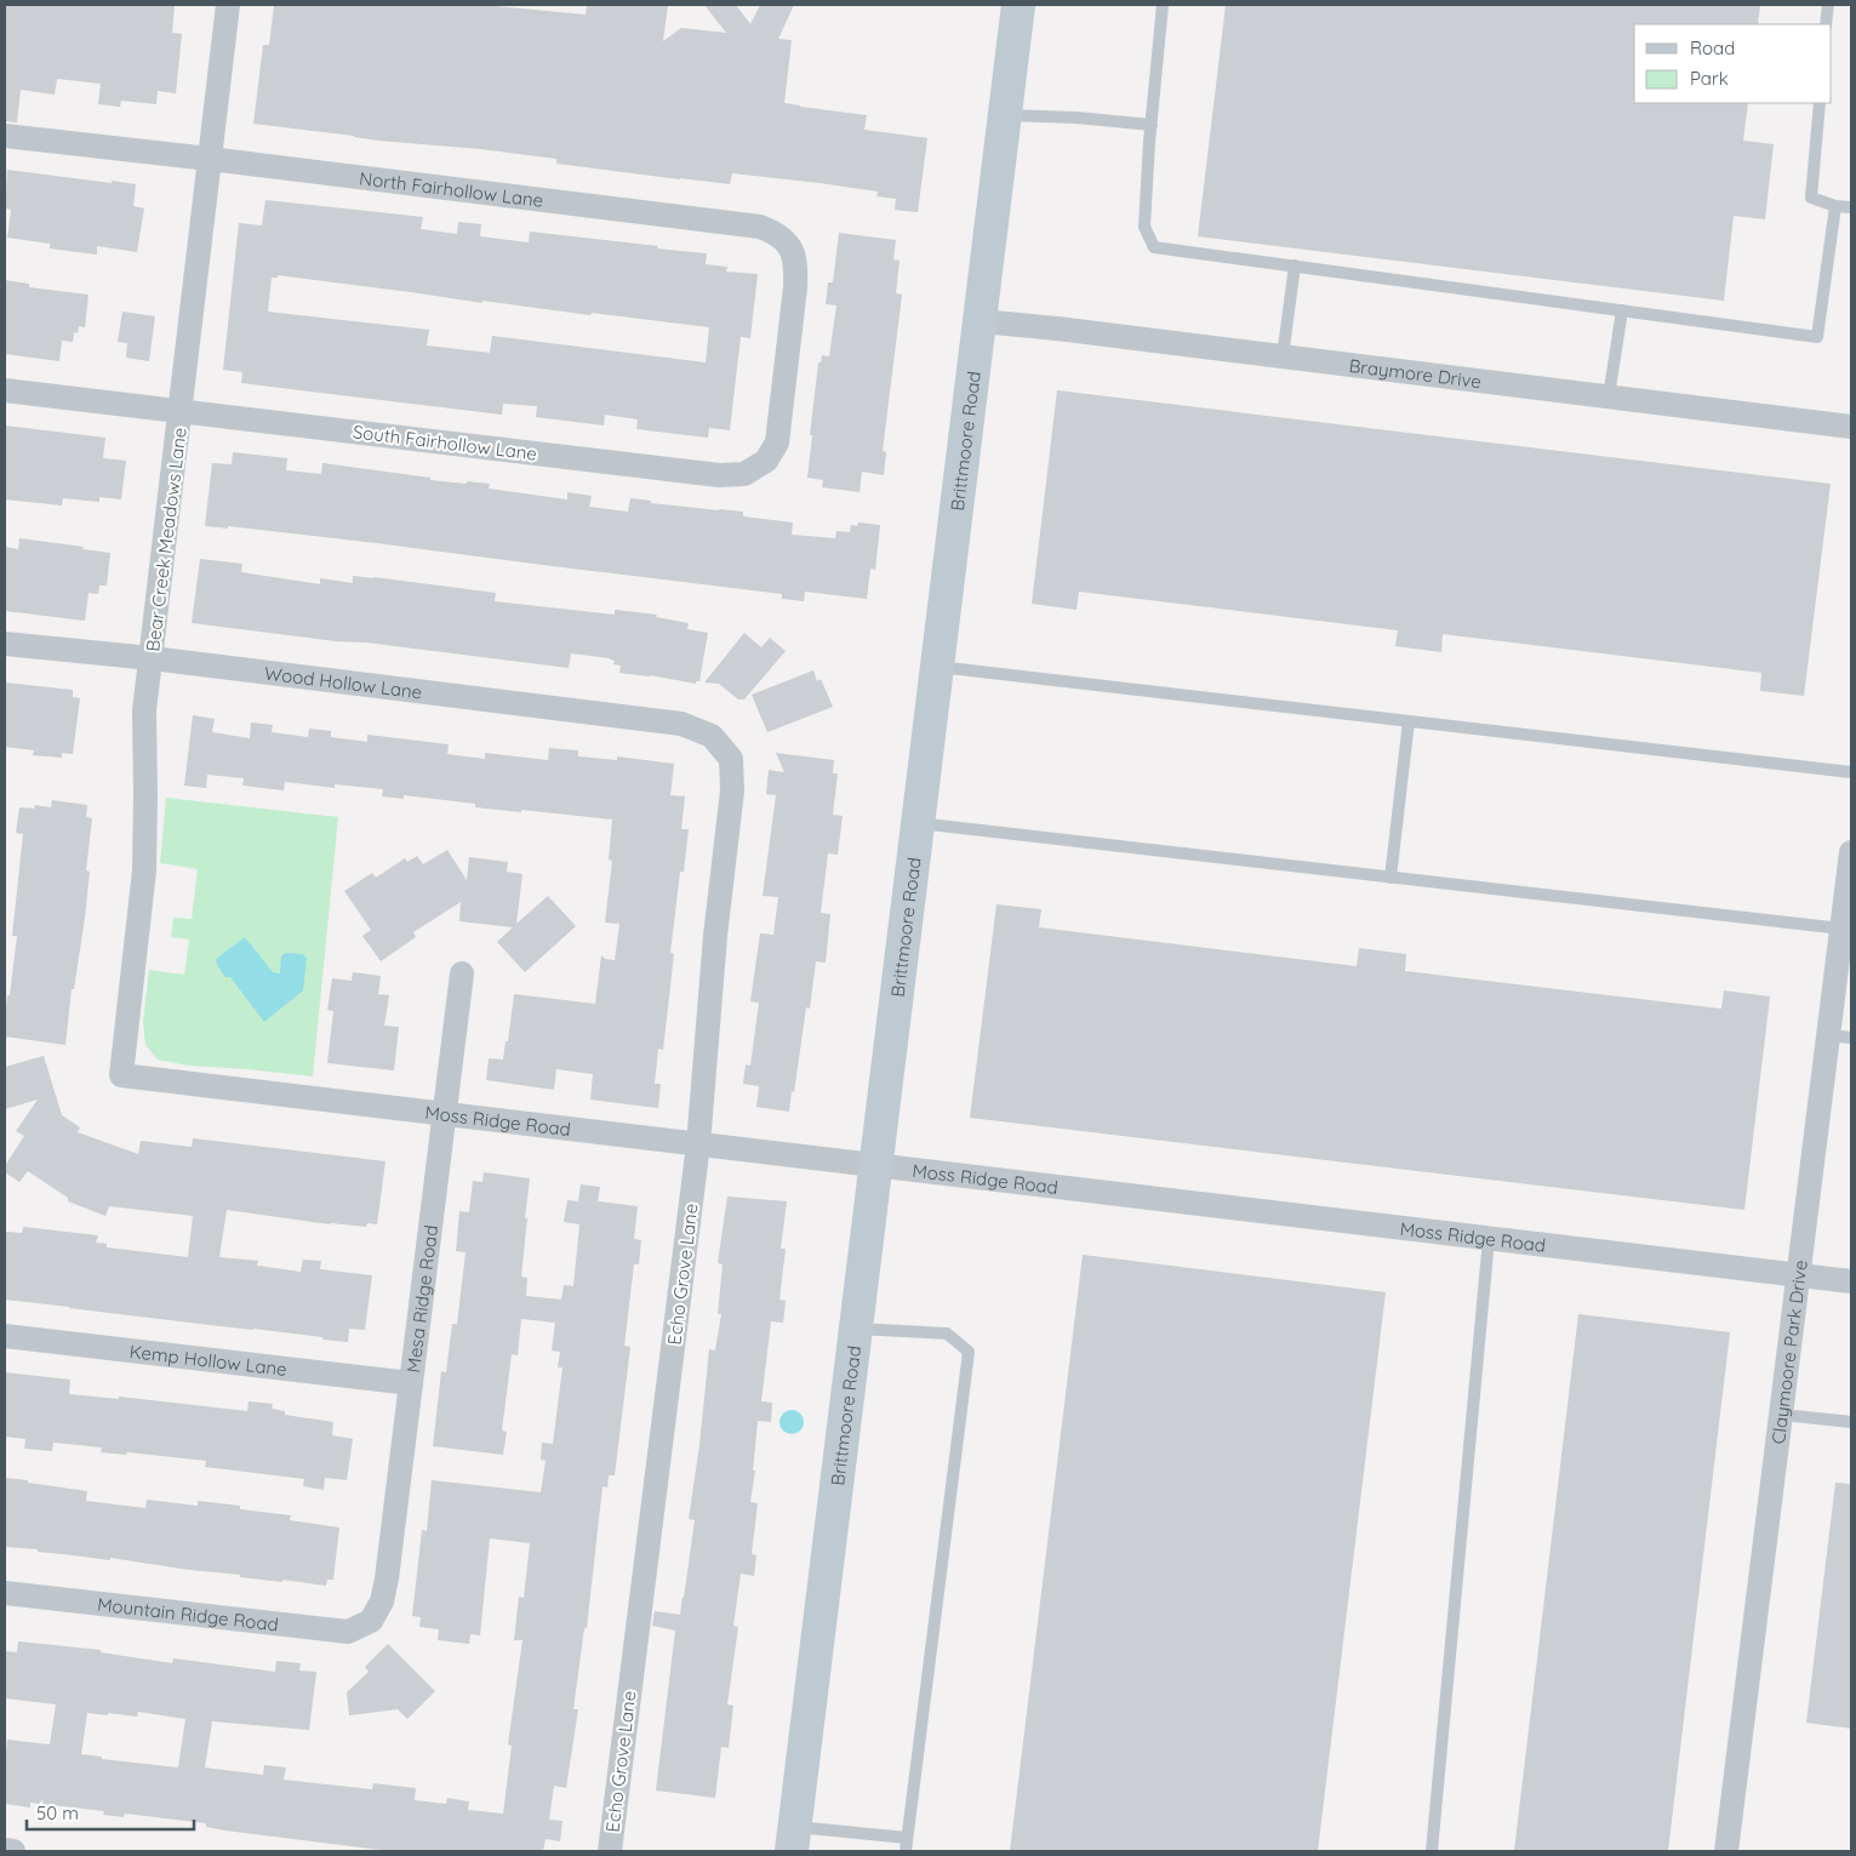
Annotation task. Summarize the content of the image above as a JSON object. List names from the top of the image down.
{
  "streets": {
    "main road": ["Brittmoore Road"],
    "street": [
      "North Fairhollow Lane",
      "Braymore Drive",
      "South Fairhollow Lane",
      "Bear Creek Meadows Lane",
      "Wood Hollow Lane",
      "Moss Ridge Road",
      "Echo Grove Lane",
      "Mesa Ridge Road",
      "Claymoore Park Drive",
      "Kemp Hollow Lane",
      "Mountain Ridge Road"
    ]
  },
  "crossings": [
    ["North Fairhollow Lane", "South Fairhollow Lane"],
    ["North Fairhollow Lane", "Bear Creek Meadows Lane"],
    ["Braymore Drive", "Brittmoore Road"],
    ["Brittmoore Road", "Moss Ridge Road"],
    ["South Fairhollow Lane", "Bear Creek Meadows Lane"],
    ["Bear Creek Meadows Lane", "Wood Hollow Lane"],
    ["Bear Creek Meadows Lane", "Moss Ridge Road"],
    ["Wood Hollow Lane", "Echo Grove Lane"],
    ["Moss Ridge Road", "Echo Grove Lane"],
    ["Moss Ridge Road", "Mesa Ridge Road"],
    ["Moss Ridge Road", "Claymoore Park Drive"],
    ["Mesa Ridge Road", "Kemp Hollow Lane"],
    ["Mesa Ridge Road", "Mountain Ridge Road"]
  ],
  "legend": ["Road", "Park"],
  "scale_bar": "50 m"
}
